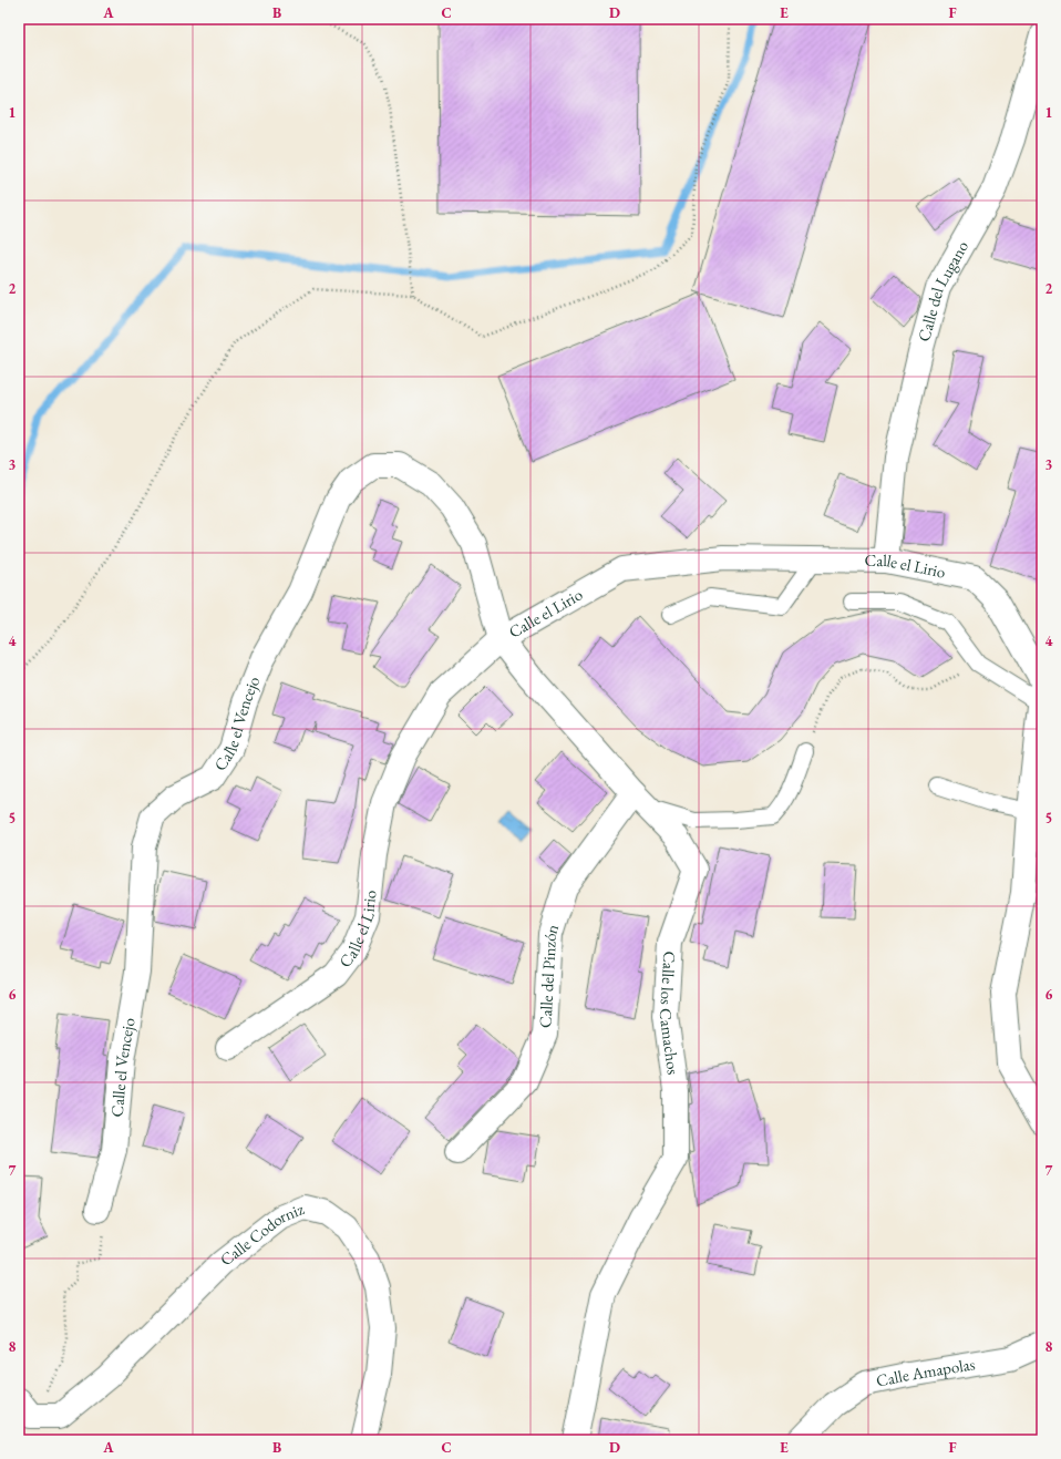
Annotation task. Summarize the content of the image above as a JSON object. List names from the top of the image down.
{
  "streets": {
    "street": [
      "Calle del Lugano",
      "Calle el Lirio",
      "Calle el Vencejo",
      "Calle del Pinzón",
      "Calle los Camachos",
      "Calle Codorniz",
      "Calle Amapolas"
    ]
  },
  "crossings": [
    ["Calle del Lugano", "Calle el Lirio"],
    ["Calle el Lirio", "Calle el Vencejo"],
    ["Calle el Lirio", "Calle los Camachos"],
    ["Calle el Vencejo", "Calle los Camachos"],
    ["Calle del Pinzón", "Calle los Camachos"]
  ],
  "grid": {
    "columns": [
      "A",
      "B",
      "C",
      "D",
      "E",
      "F"
    ],
    "rows": [
      "1",
      "2",
      "3",
      "4",
      "5",
      "6",
      "7",
      "8"
    ]
  }
}
